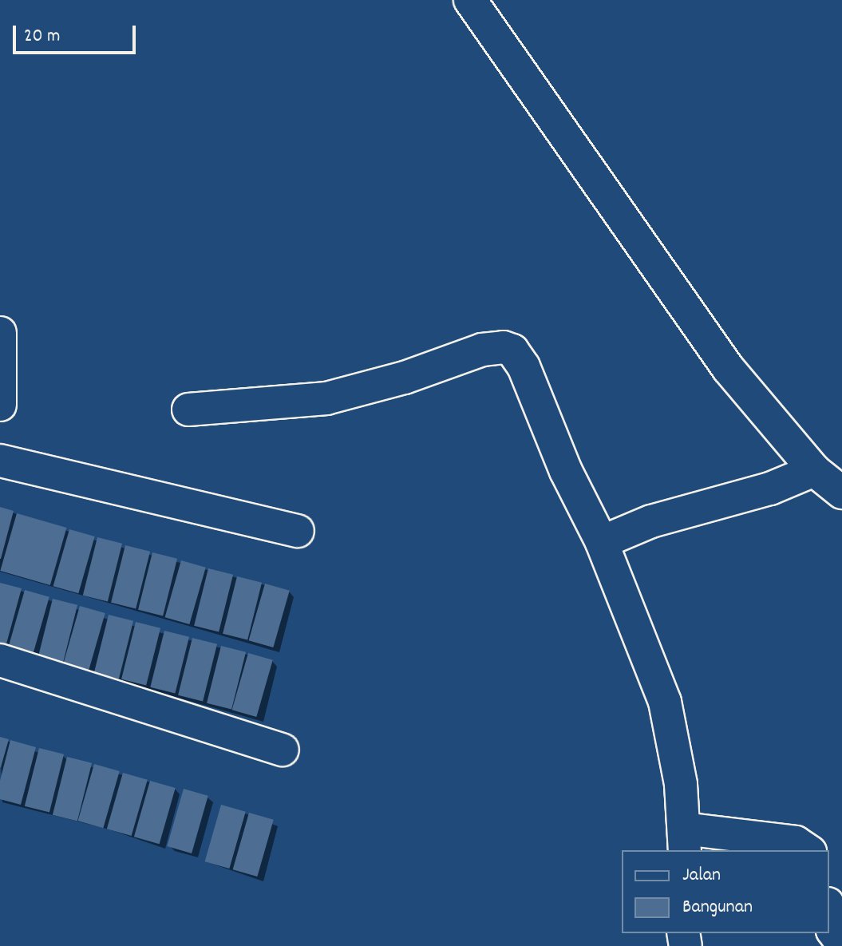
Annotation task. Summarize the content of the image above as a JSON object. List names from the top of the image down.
{
  "legend": ["Jalan", "Bangunan"],
  "scale_bar": "20 m"
}
